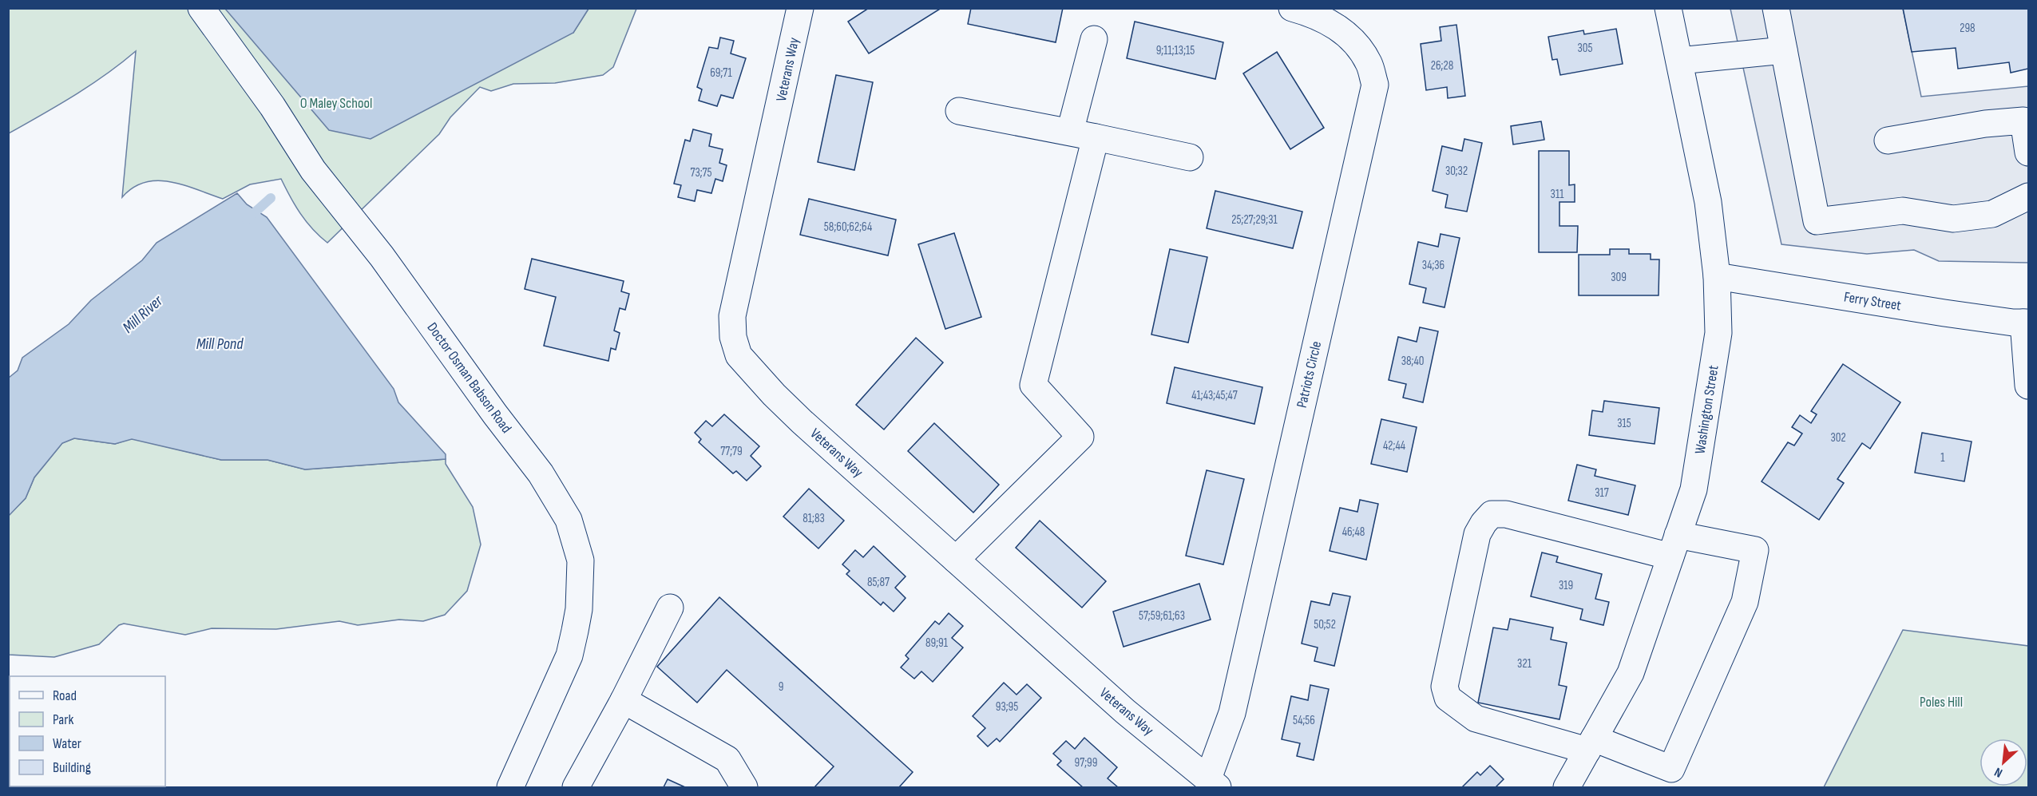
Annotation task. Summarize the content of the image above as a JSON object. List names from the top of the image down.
{
  "streets": {
    "street": [
      "Veterans Way",
      "Ferry Street",
      "Patriots Circle",
      "Doctor Osman Babson Road",
      "Washington Street"
    ]
  },
  "crossings": [
    ["Veterans Way", "Patriots Circle"],
    ["Ferry Street", "Washington Street"]
  ],
  "water": ["Mill River", "Mill Pond"],
  "parks": ["O Maley School", "Poles Hill"],
  "house_numbers": [
    "298",
    "305",
    "9;11;13;15",
    "26;28",
    "69;71",
    "30;32",
    "73;75",
    "311",
    "25;27;29;31",
    "58;60;62;64",
    "34;36",
    "309",
    "38;40",
    "41;43;45;47",
    "315",
    "302",
    "42;44",
    "77;79",
    "1",
    "317",
    "81;83",
    "46;48",
    "85;87",
    "319",
    "57;59;61;63",
    "50;52",
    "89;91",
    "321",
    "9",
    "93;95",
    "54;56",
    "97;99"
  ],
  "legend": [
    "Road",
    "Park",
    "Water",
    "Building"
  ],
  "north": "bottom left"
}
